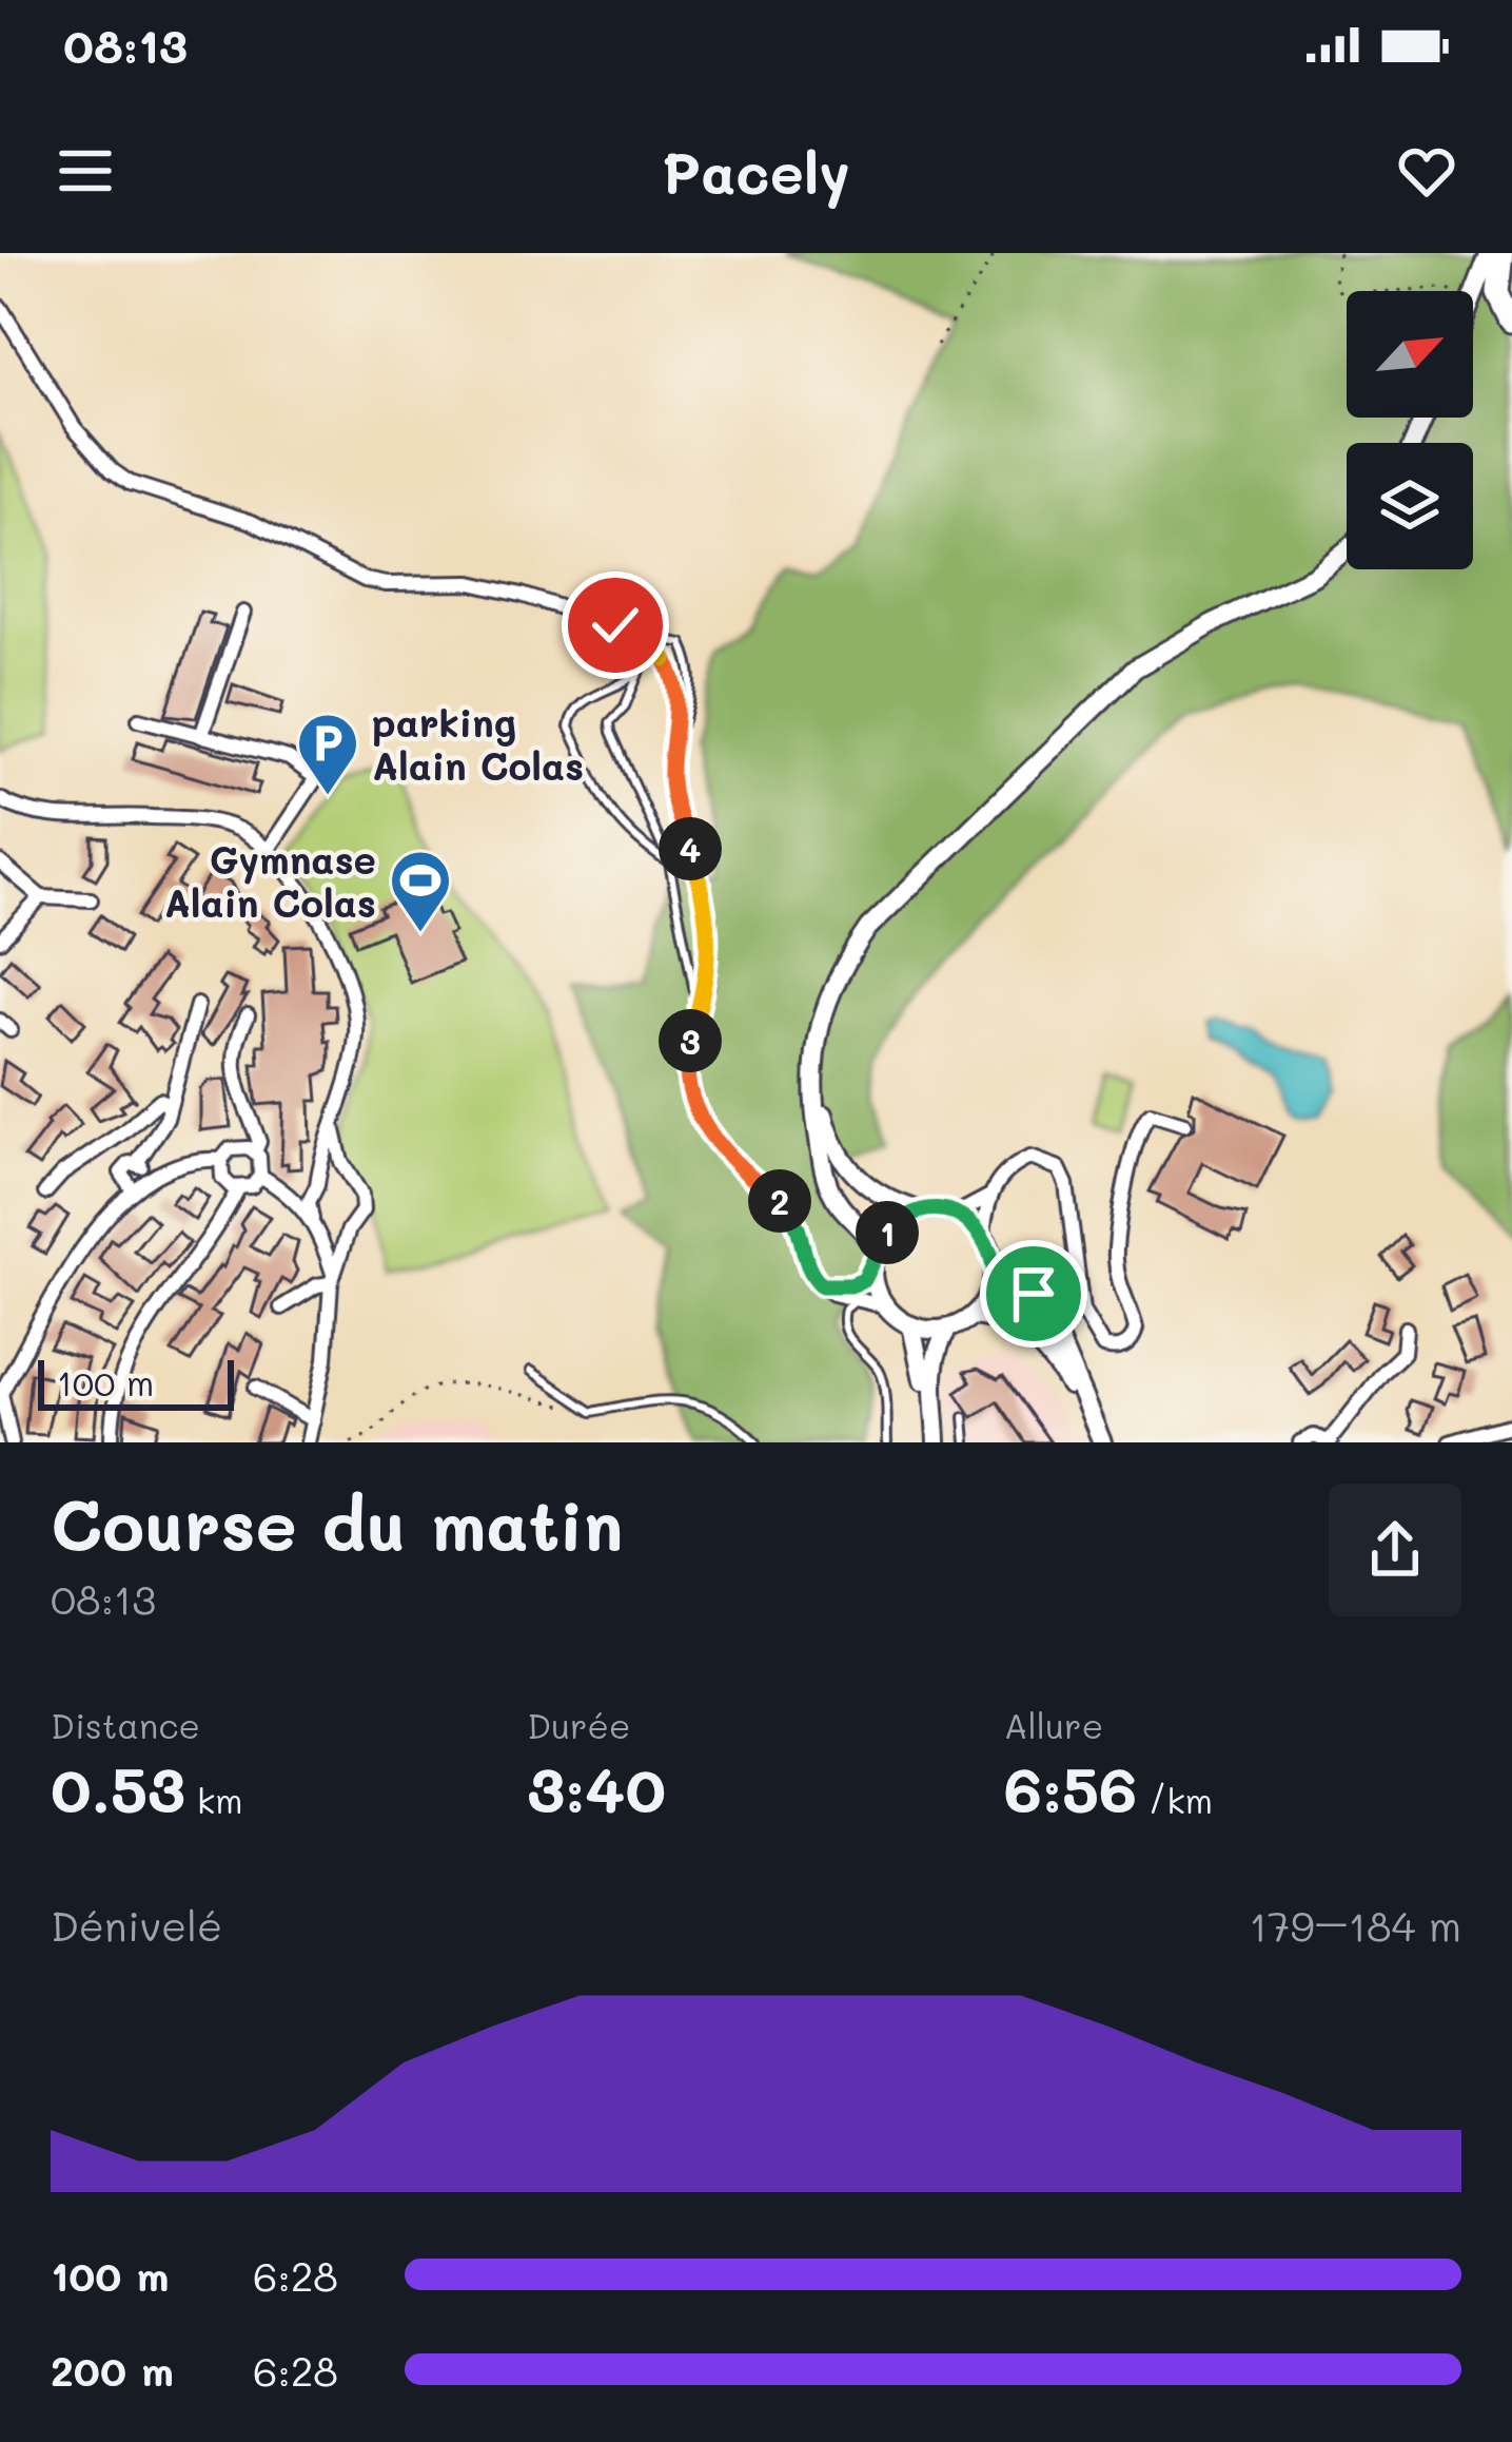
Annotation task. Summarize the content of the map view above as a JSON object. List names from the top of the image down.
{
  "places": {
    "parking": ["parking Alain Colas"],
    "sports": ["Gymnase Alain Colas"]
  },
  "scale_bar": "100 m",
  "north": "top right",
  "page": {
    "status": "08:13",
    "header": "Pacely",
    "pins": [
      "4",
      "3",
      "2",
      "1"
    ],
    "scale": "100 m",
    "heading": ["Course du matin", "08:13"],
    "stats": [
      ["Distance", "0.53 km"],
      ["Durée", "3:40"],
      ["Allure", "6:56 /km"]
    ],
    "chart": ["Dénivelé", "179–184 m"],
    "list": [
      {
        "name": "100 m",
        "note": "6:28"
      },
      {
        "name": "200 m",
        "note": "6:28"
      }
    ]
  }
}
